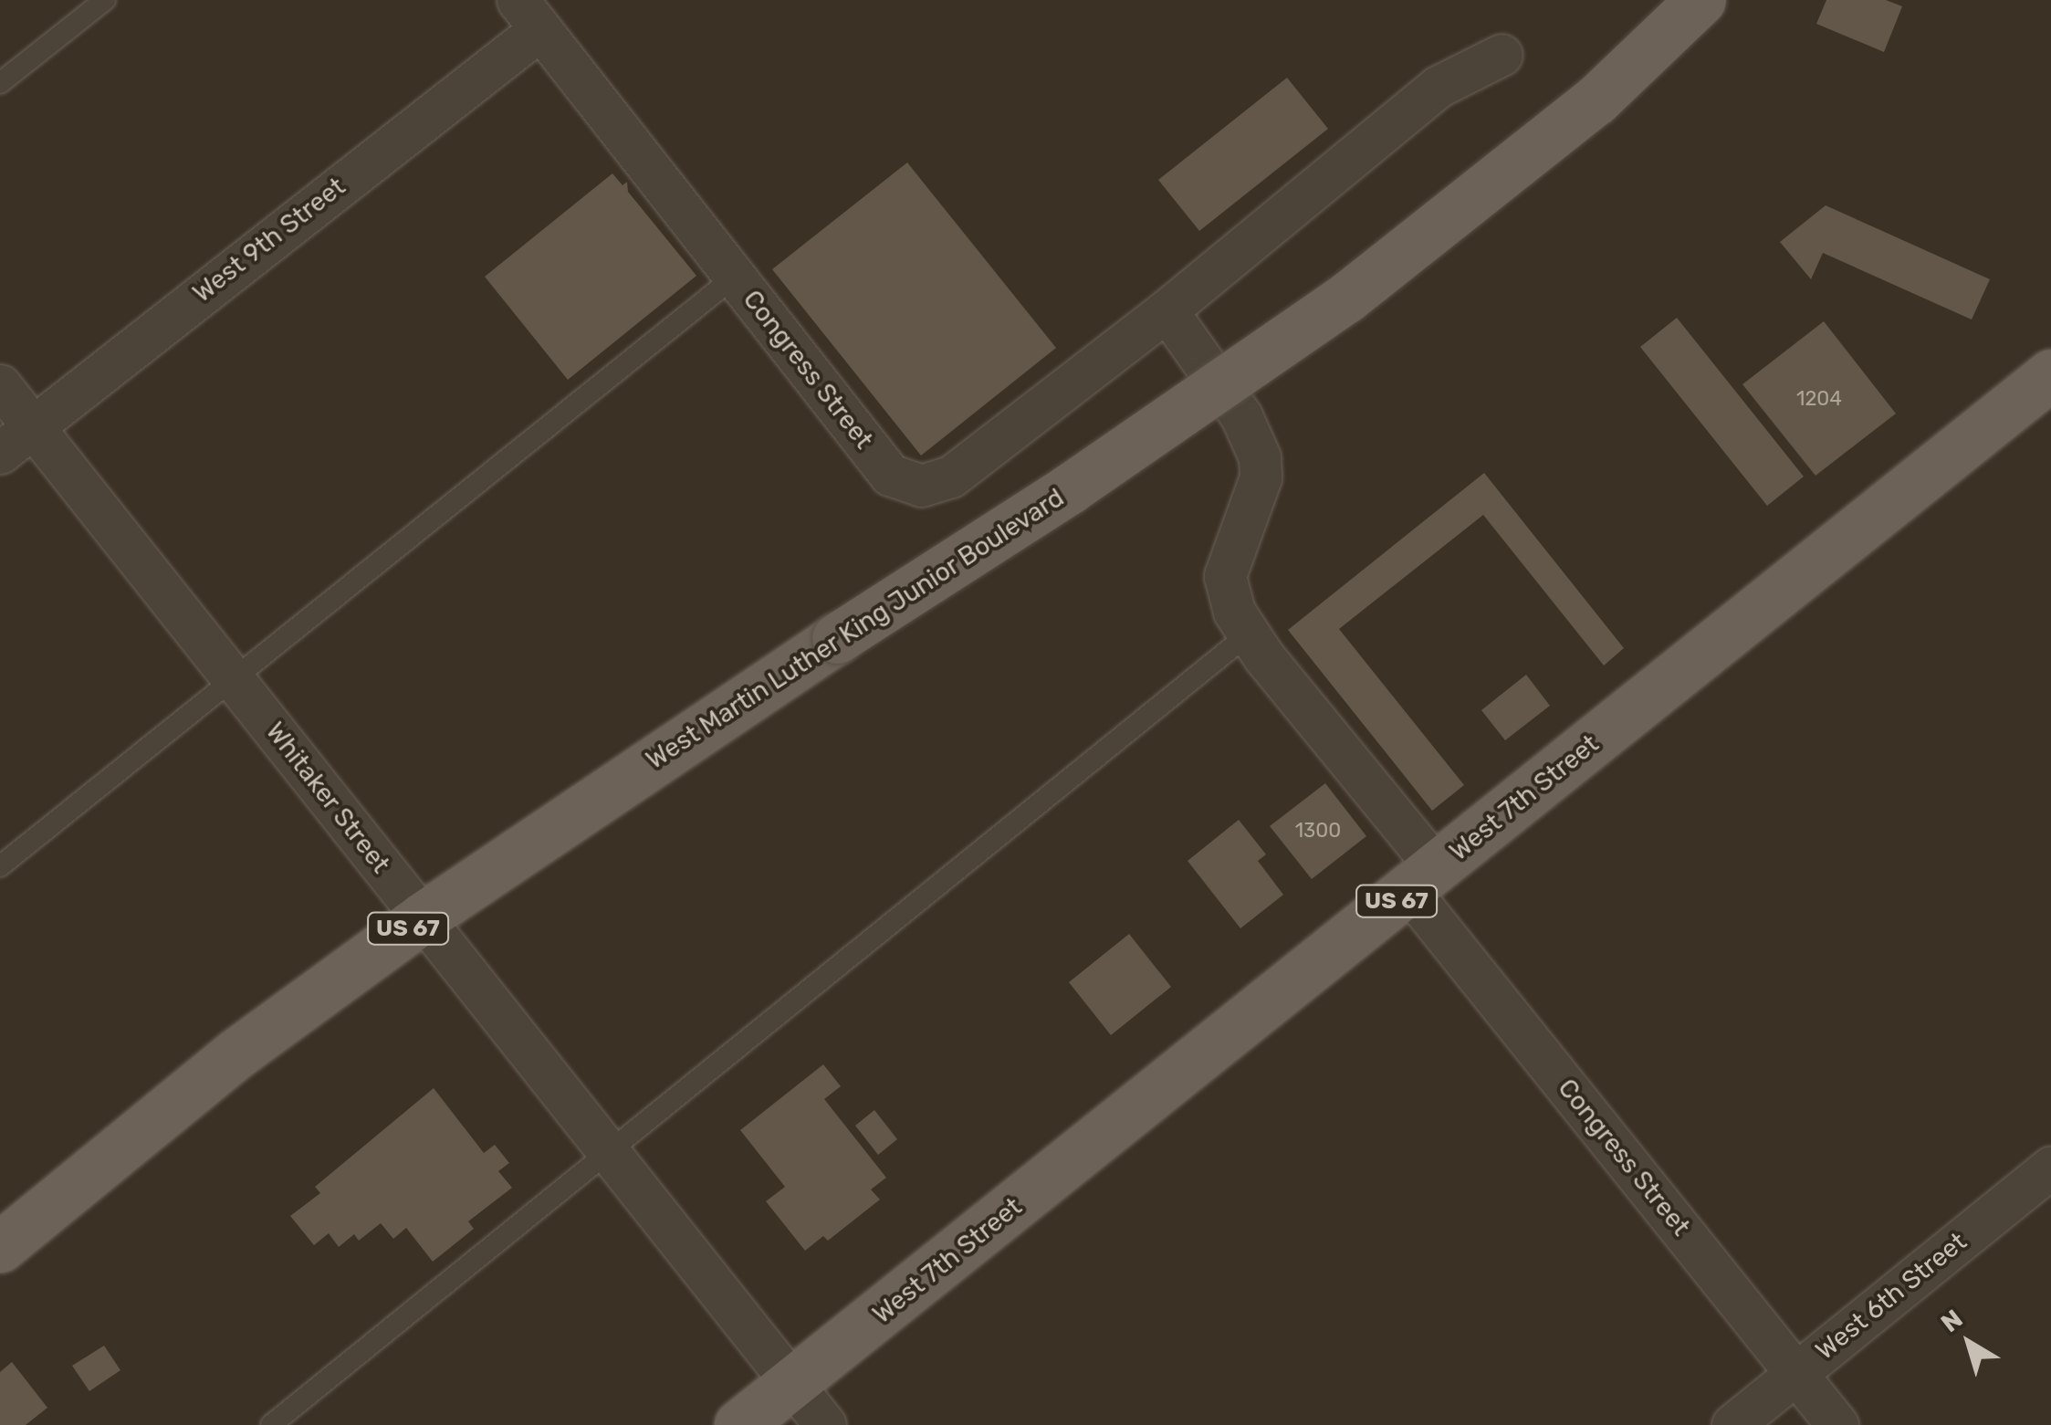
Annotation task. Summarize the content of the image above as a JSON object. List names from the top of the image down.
{
  "streets": {
    "main road": ["West Martin Luther King Junior Boulevard", "West 7th Street", "US 67"],
    "street": [
      "West 9th Street",
      "Congress Street",
      "Whitaker Street",
      "West 6th Street"
    ]
  },
  "crossings": [
    ["West 9th Street", "Congress Street"],
    ["West 9th Street", "Whitaker Street"],
    ["Congress Street", "West 7th Street"],
    ["Congress Street", "West 6th Street"],
    ["West Martin Luther King Junior Boulevard", "Whitaker Street"],
    ["Whitaker Street", "West 7th Street"]
  ],
  "house_numbers": ["1204", "1300"],
  "north": "top left"
}
